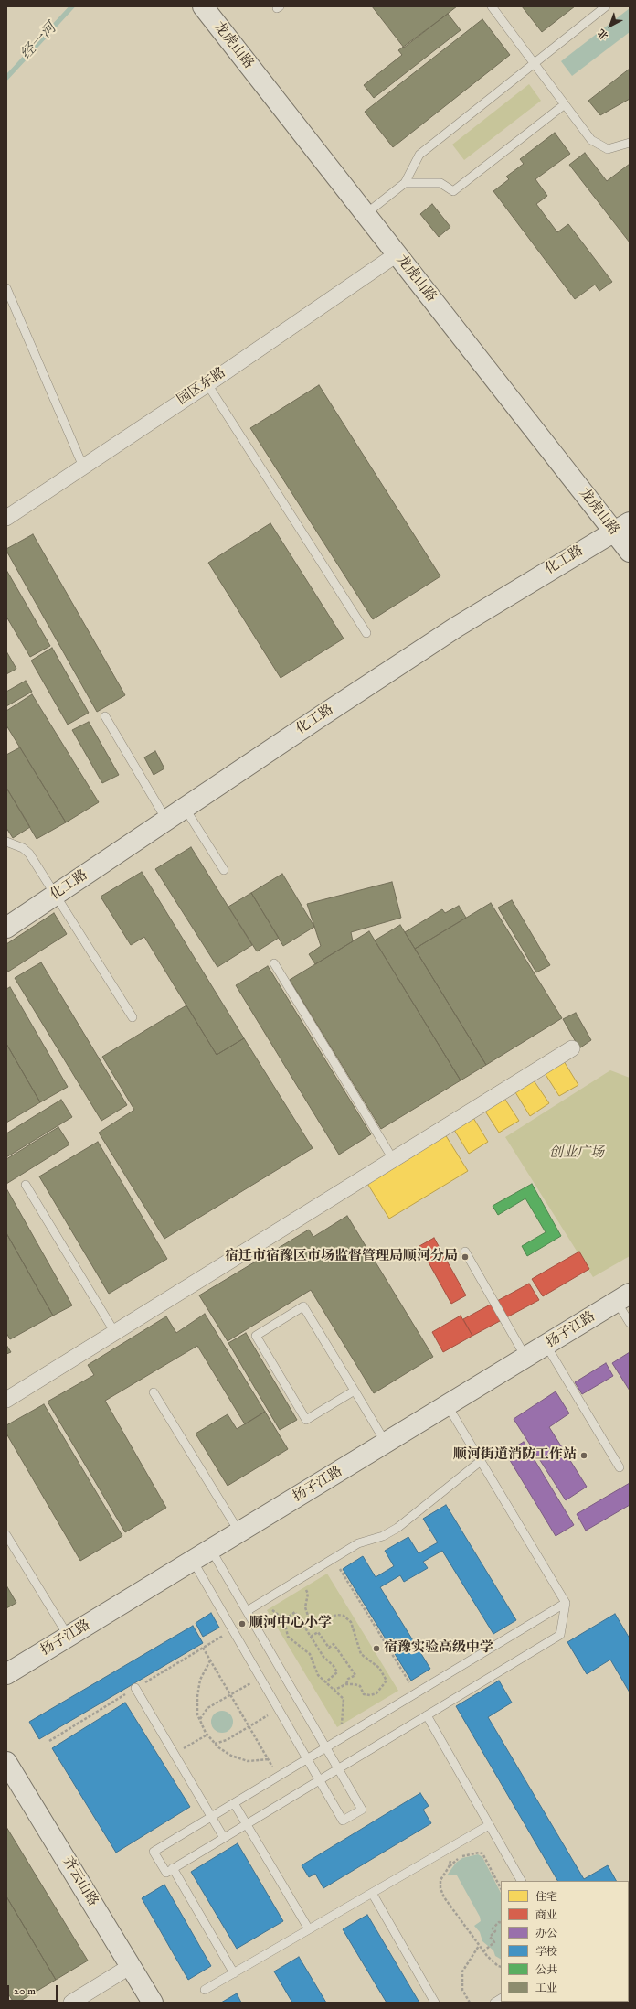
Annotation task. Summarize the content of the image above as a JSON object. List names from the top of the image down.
{
  "streets": {
    "street": [
      "龙虎山路",
      "园区东路",
      "化工路",
      "扬子江路",
      "齐云山路"
    ]
  },
  "crossings": [
    ["龙虎山路", "园区东路"],
    ["龙虎山路", "化工路"]
  ],
  "water": ["经一河"],
  "parks": ["创业广场"],
  "places": [
    "宿迁市宿豫区市场监督管理局顺河分局",
    "顺河街道消防工作站",
    "顺河中心小学",
    "宿豫实验高级中学"
  ],
  "legend": [
    "住宅",
    "商业",
    "办公",
    "学校",
    "公共",
    "工业"
  ],
  "scale_bar": "20 m",
  "north": "bottom left"
}
